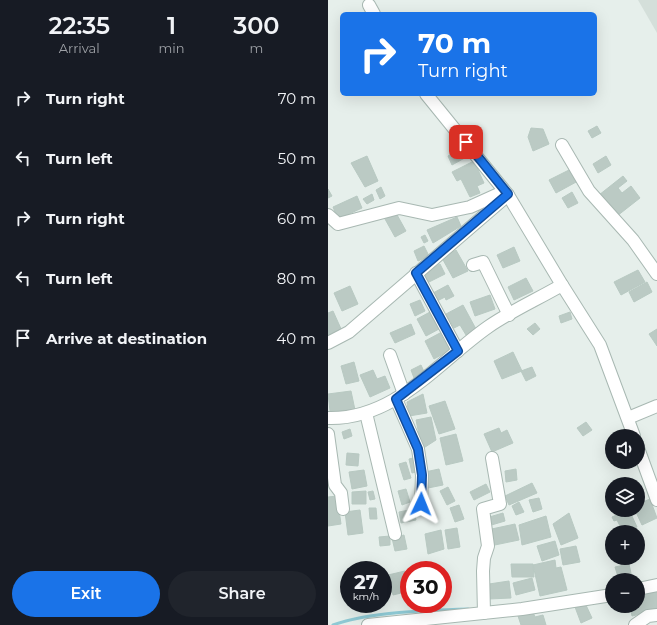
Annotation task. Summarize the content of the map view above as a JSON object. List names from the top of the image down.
{
  "page": {
    "eta": [
      "22:35",
      "Arrival",
      "1",
      "min",
      "300",
      "m"
    ],
    "turn": ["70 m", "Turn right"],
    "list": [
      {
        "name": "Turn right",
        "value": "70 m"
      },
      {
        "name": "Turn left",
        "value": "50 m"
      },
      {
        "name": "Turn right",
        "value": "60 m"
      },
      {
        "name": "Turn left",
        "value": "80 m"
      },
      {
        "name": "Arrive at destination",
        "value": "40 m"
      }
    ],
    "map_buttons": ["+", "−"],
    "speed": "27 km/h",
    "limit": "30",
    "buttons": ["Exit", "Share"]
  }
}
